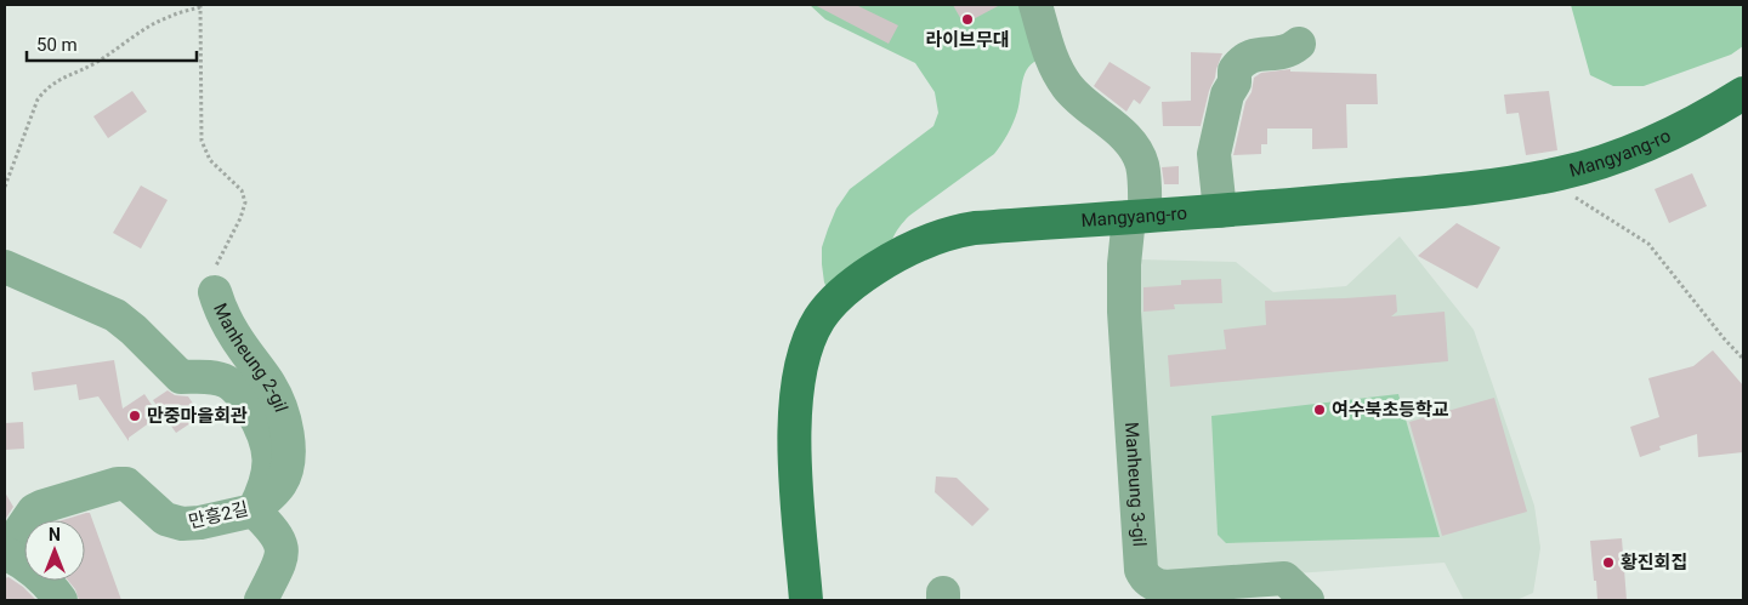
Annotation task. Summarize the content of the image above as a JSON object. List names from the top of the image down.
{
  "streets": {
    "main road": ["Mangyang-ro"],
    "street": ["Manheung 2-gil", "Manheung 3-gil", "만흥2길"]
  },
  "crossings": [
    ["Mangyang-ro", "Manheung 3-gil"],
    ["Manheung 2-gil", "만흥2길"]
  ],
  "places": [
    "라이브무대",
    "여수북초등학교",
    "만중마을회관",
    "황진회집"
  ],
  "scale_bar": "50 m",
  "north": "top"
}
